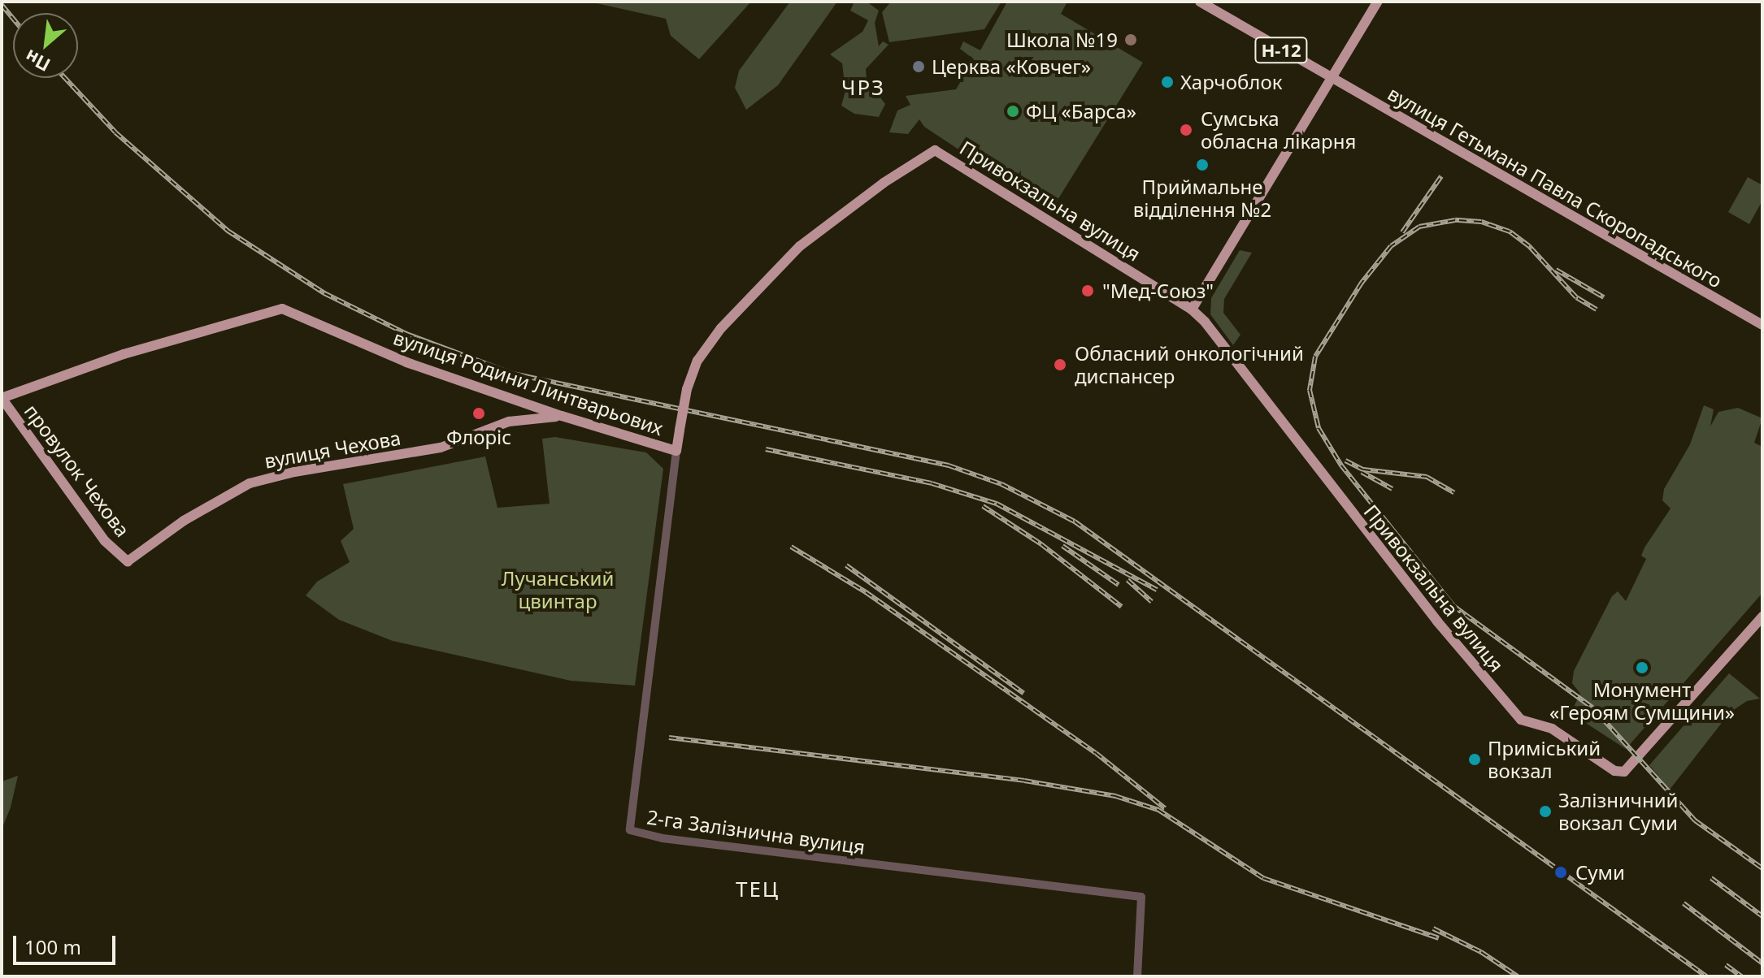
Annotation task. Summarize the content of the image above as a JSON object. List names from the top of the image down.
{
  "streets": {
    "main road": [
      "Н-12",
      "вулиця Гетьмана Павла Скоропадського",
      "Привокзальна вулиця",
      "вулиця Родини Линтварьових",
      "вулиця Чехова",
      "провулок Чехова"
    ],
    "street": ["2-га Залізнична вулиця"]
  },
  "crossings": [
    ["Н-12", "вулиця Гетьмана Павла Скоропадського"],
    ["Н-12", "Привокзальна вулиця"],
    ["Привокзальна вулиця", "вулиця Родини Линтварьових"],
    ["Привокзальна вулиця", "2-га Залізнична вулиця"],
    ["вулиця Родини Линтварьових", "вулиця Чехова"],
    ["вулиця Родини Линтварьових", "провулок Чехова"],
    ["вулиця Родини Линтварьових", "2-га Залізнична вулиця"],
    ["вулиця Чехова", "провулок Чехова"]
  ],
  "districts": ["ЧРЗ", "ТЕЦ"],
  "parks": ["Лучанський цвинтар"],
  "places": [
    "Школа №19",
    "Церква «Ковчег»",
    "Харчоблок",
    "ФЦ «Барса»",
    "Сумська обласна лікарня",
    "Приймальне відділення №2",
    "\"Мед-Союз\"",
    "Обласний онкологічний диспансер",
    "Флоріс",
    "Монумент «Героям Сумщини»",
    "Приміський вокзал",
    "Залізничний вокзал Суми",
    "Суми"
  ],
  "scale_bar": "100 m",
  "north": "bottom left"
}
